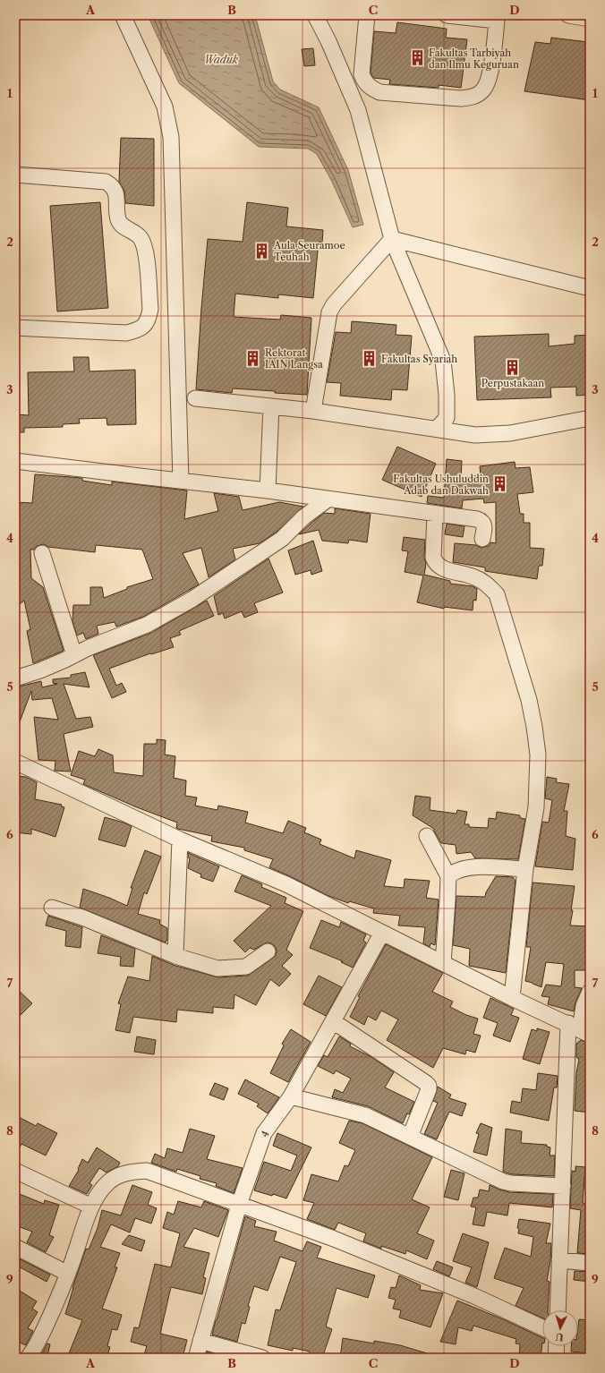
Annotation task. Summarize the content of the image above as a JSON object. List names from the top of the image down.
{
  "streets": {
    "street": ["4"]
  },
  "water": ["Waduk"],
  "places": {
    "building": [
      "Fakultas Tarbiyah dan Ilmu Keguruan",
      "Aula Seuramoe Teuhah",
      "Rektorat IAIN Langsa",
      "Fakultas Syariah",
      "Perpustakaan",
      "Fakultas Ushuluddin Adab dan Dakwah"
    ]
  },
  "north": "bottom",
  "grid": {
    "columns": [
      "A",
      "B",
      "C",
      "D"
    ],
    "rows": [
      "1",
      "2",
      "3",
      "4",
      "5",
      "6",
      "7",
      "8",
      "9"
    ]
  }
}
